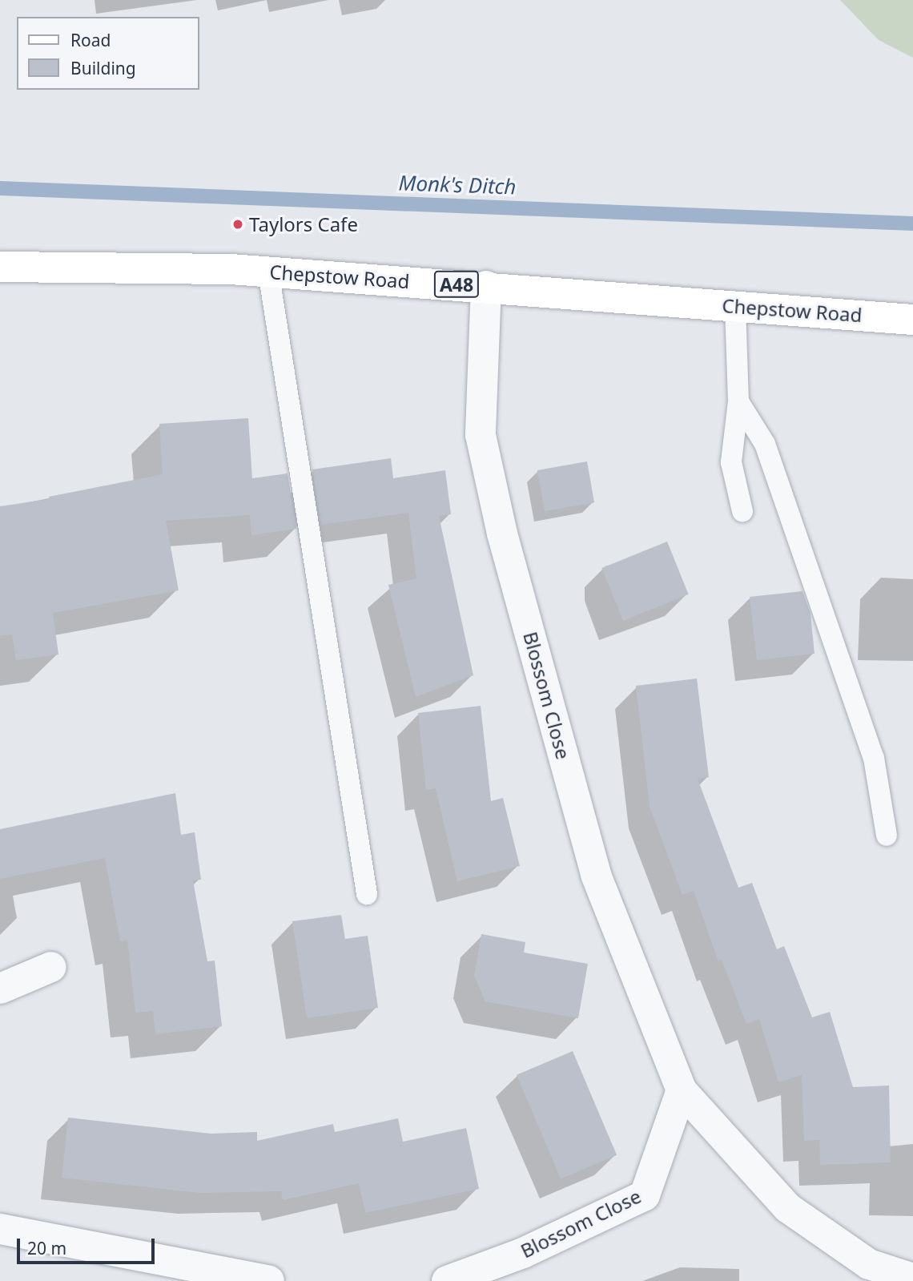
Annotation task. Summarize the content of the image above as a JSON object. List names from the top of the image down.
{
  "streets": {
    "main road": ["Chepstow Road", "A48"],
    "street": ["Blossom Close"]
  },
  "crossings": [
    ["Chepstow Road", "Blossom Close"]
  ],
  "water": ["Monk's Ditch"],
  "places": ["Taylors Cafe"],
  "legend": ["Road", "Building"],
  "scale_bar": "20 m"
}
